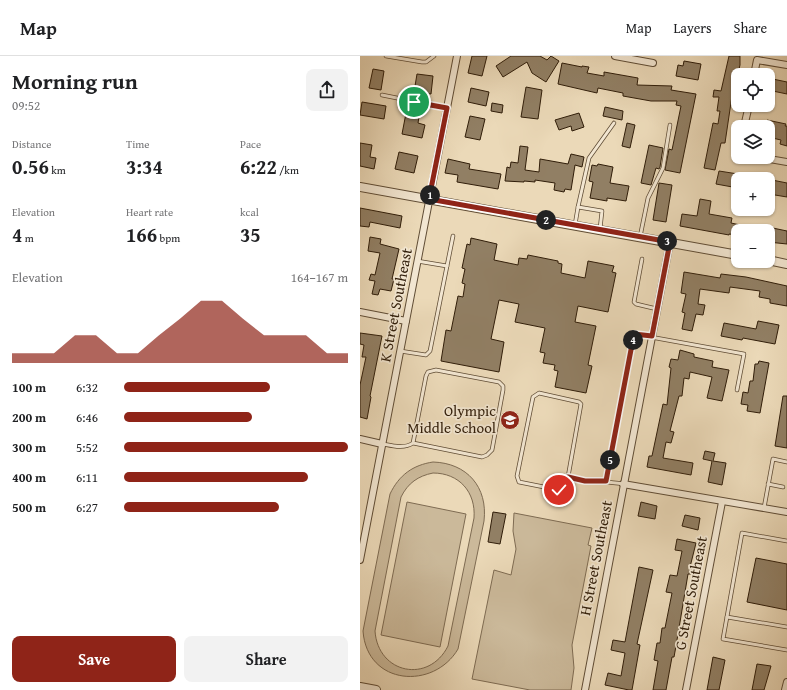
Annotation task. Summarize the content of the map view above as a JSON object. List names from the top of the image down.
{
  "streets": {
    "street": ["K Street Southeast", "H Street Southeast", "G Street Southeast"]
  },
  "places": {
    "school or university": ["Olympic Middle School"]
  },
  "page": {
    "header": "Map",
    "nav": ["Map", "Layers", "Share"],
    "heading": ["Morning run", "09:52"],
    "map_buttons": ["+", "−"],
    "stats": [
      ["Distance", "0.56 km"],
      ["Time", "3:34"],
      ["Pace", "6:22 /km"],
      ["Elevation", "4 m"],
      ["Heart rate", "166 bpm"],
      ["kcal", "35"]
    ],
    "pins": [
      "1",
      "2",
      "3",
      "4",
      "5"
    ],
    "chart": ["Elevation", "164–167 m"],
    "list": [
      {
        "name": "100 m",
        "note": "6:32"
      },
      {
        "name": "200 m",
        "note": "6:46"
      },
      {
        "name": "300 m",
        "note": "5:52"
      },
      {
        "name": "400 m",
        "note": "6:11"
      },
      {
        "name": "500 m",
        "note": "6:27"
      }
    ],
    "buttons": ["Save", "Share"]
  }
}
